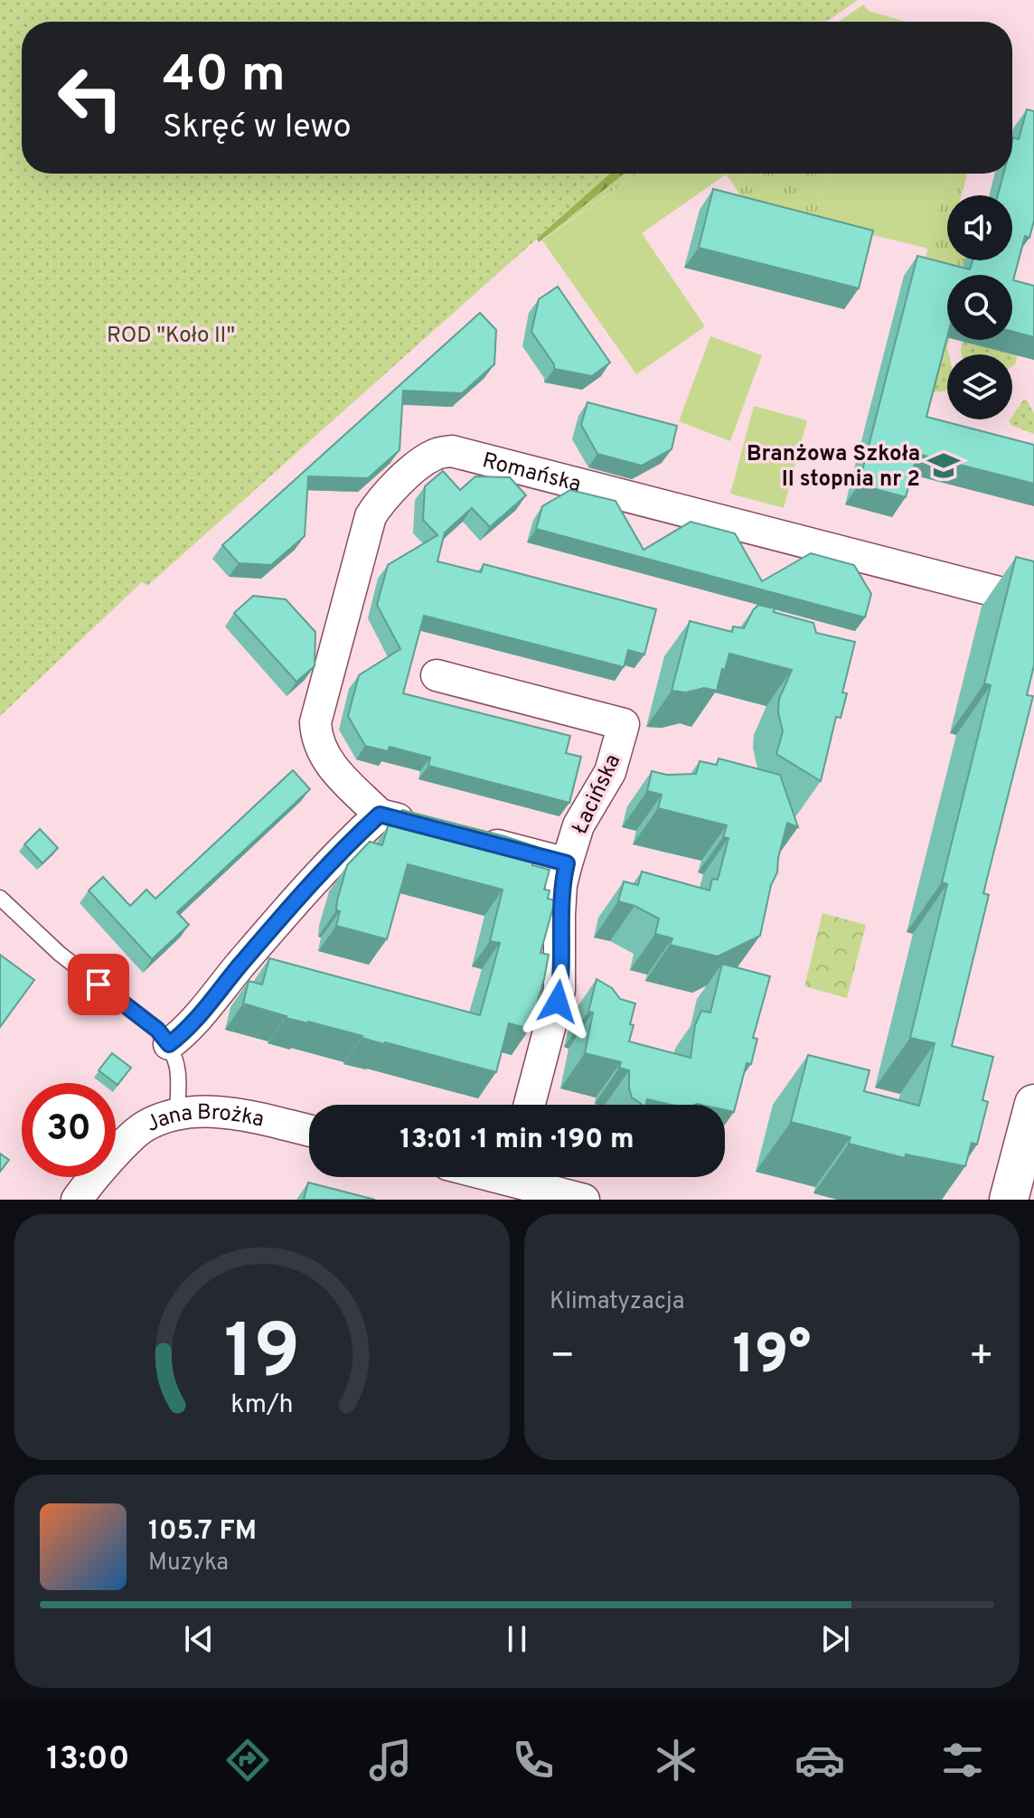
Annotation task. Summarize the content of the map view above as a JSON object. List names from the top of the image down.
{
  "streets": {
    "street": ["Romańska", "Łacińska", "Jana Brożka"]
  },
  "parks": ["ROD \"Koło II\""],
  "places": {
    "school or university": ["Branżowa Szkoła II stopnia nr 2"]
  },
  "page": {
    "turn": ["40 m", "Skręć w lewo"],
    "limit": "30",
    "trip": "13:01 · 1 min · 190 m",
    "tile": "Klimatyzacja",
    "heat": ["−", "19°", "+"],
    "song": ["105.7 FM", "Muzyka"],
    "tabs": "13:00",
    "gauge": ["19", "km/h"]
  }
}
